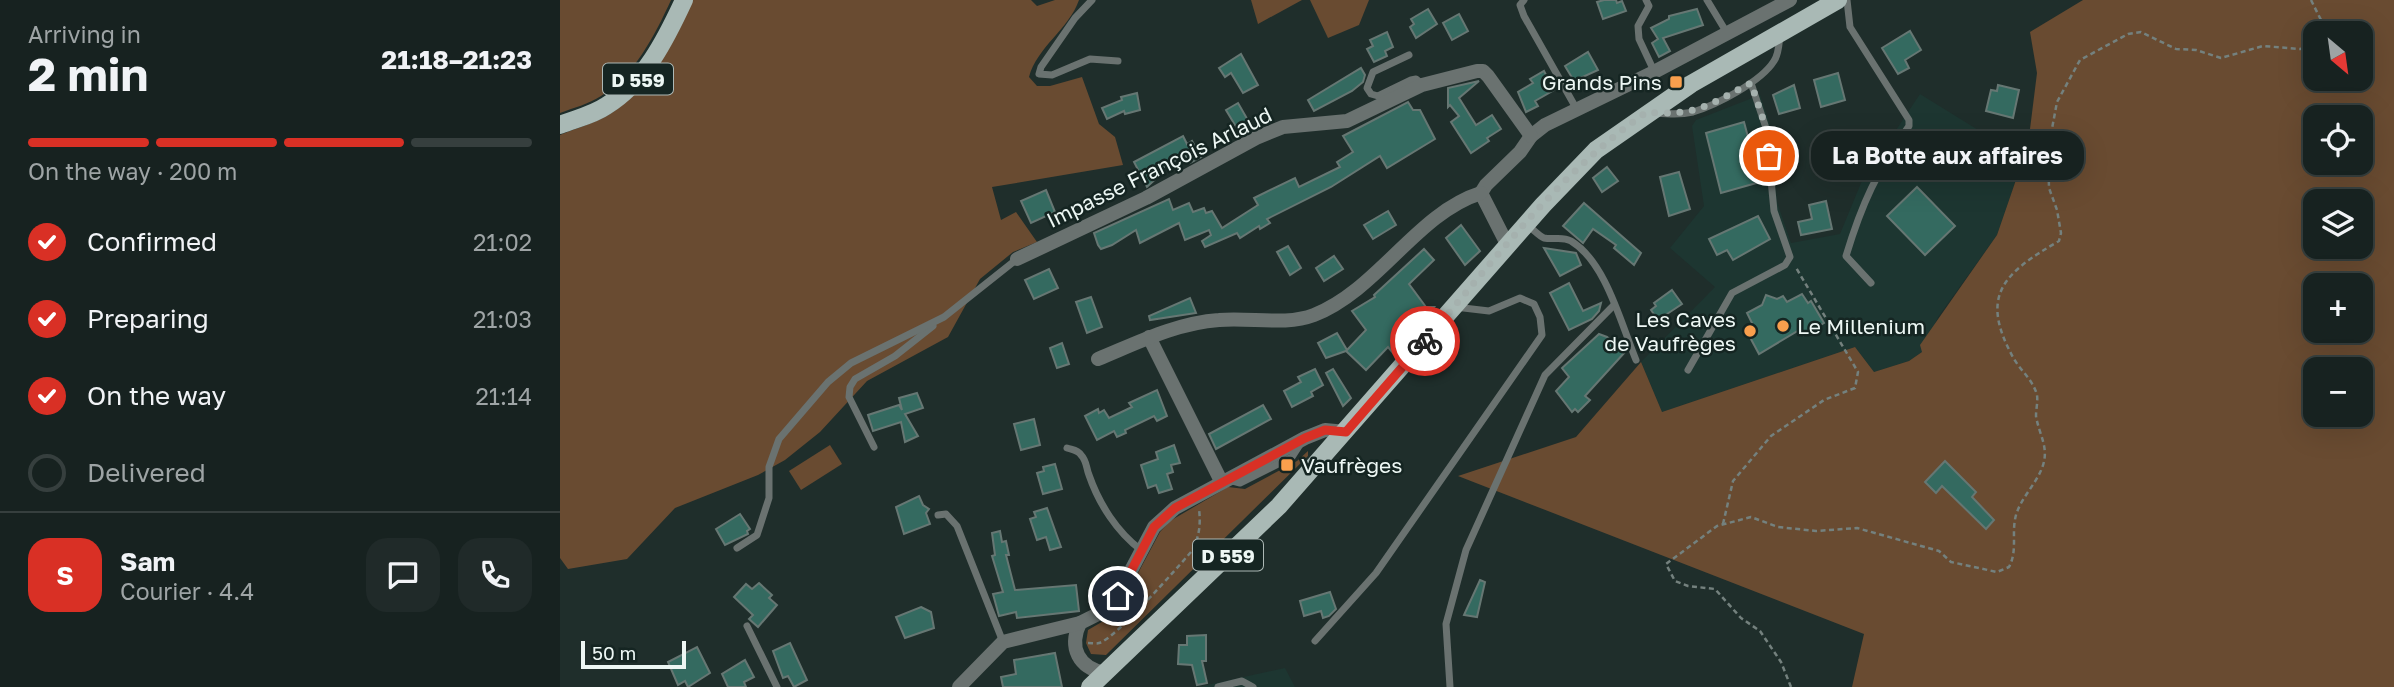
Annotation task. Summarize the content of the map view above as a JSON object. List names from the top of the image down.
{
  "streets": {
    "main road": ["D 559"],
    "street": ["Impasse François Arlaud"]
  },
  "places": {
    "transit": ["Grands Pins", "Vaufrèges"],
    "other": ["La Botte aux affaires", "Le Millenium", "Les Caves de Vaufrèges"]
  },
  "scale_bar": "50 m",
  "north": "bottom right",
  "page": {
    "heading": ["2 min", "Arriving in", "21:18–21:23"],
    "panel": ["Sam", "Courier · 4.4"],
    "map_buttons": ["+", "−"],
    "bar": "On the way · 200 m",
    "bubble": "La Botte aux affaires",
    "list": [
      ["Confirmed", "21:02"],
      ["Preparing", "21:03"],
      ["On the way", "21:14"],
      "Delivered"
    ],
    "round": "S",
    "scale": "50 m"
  }
}
